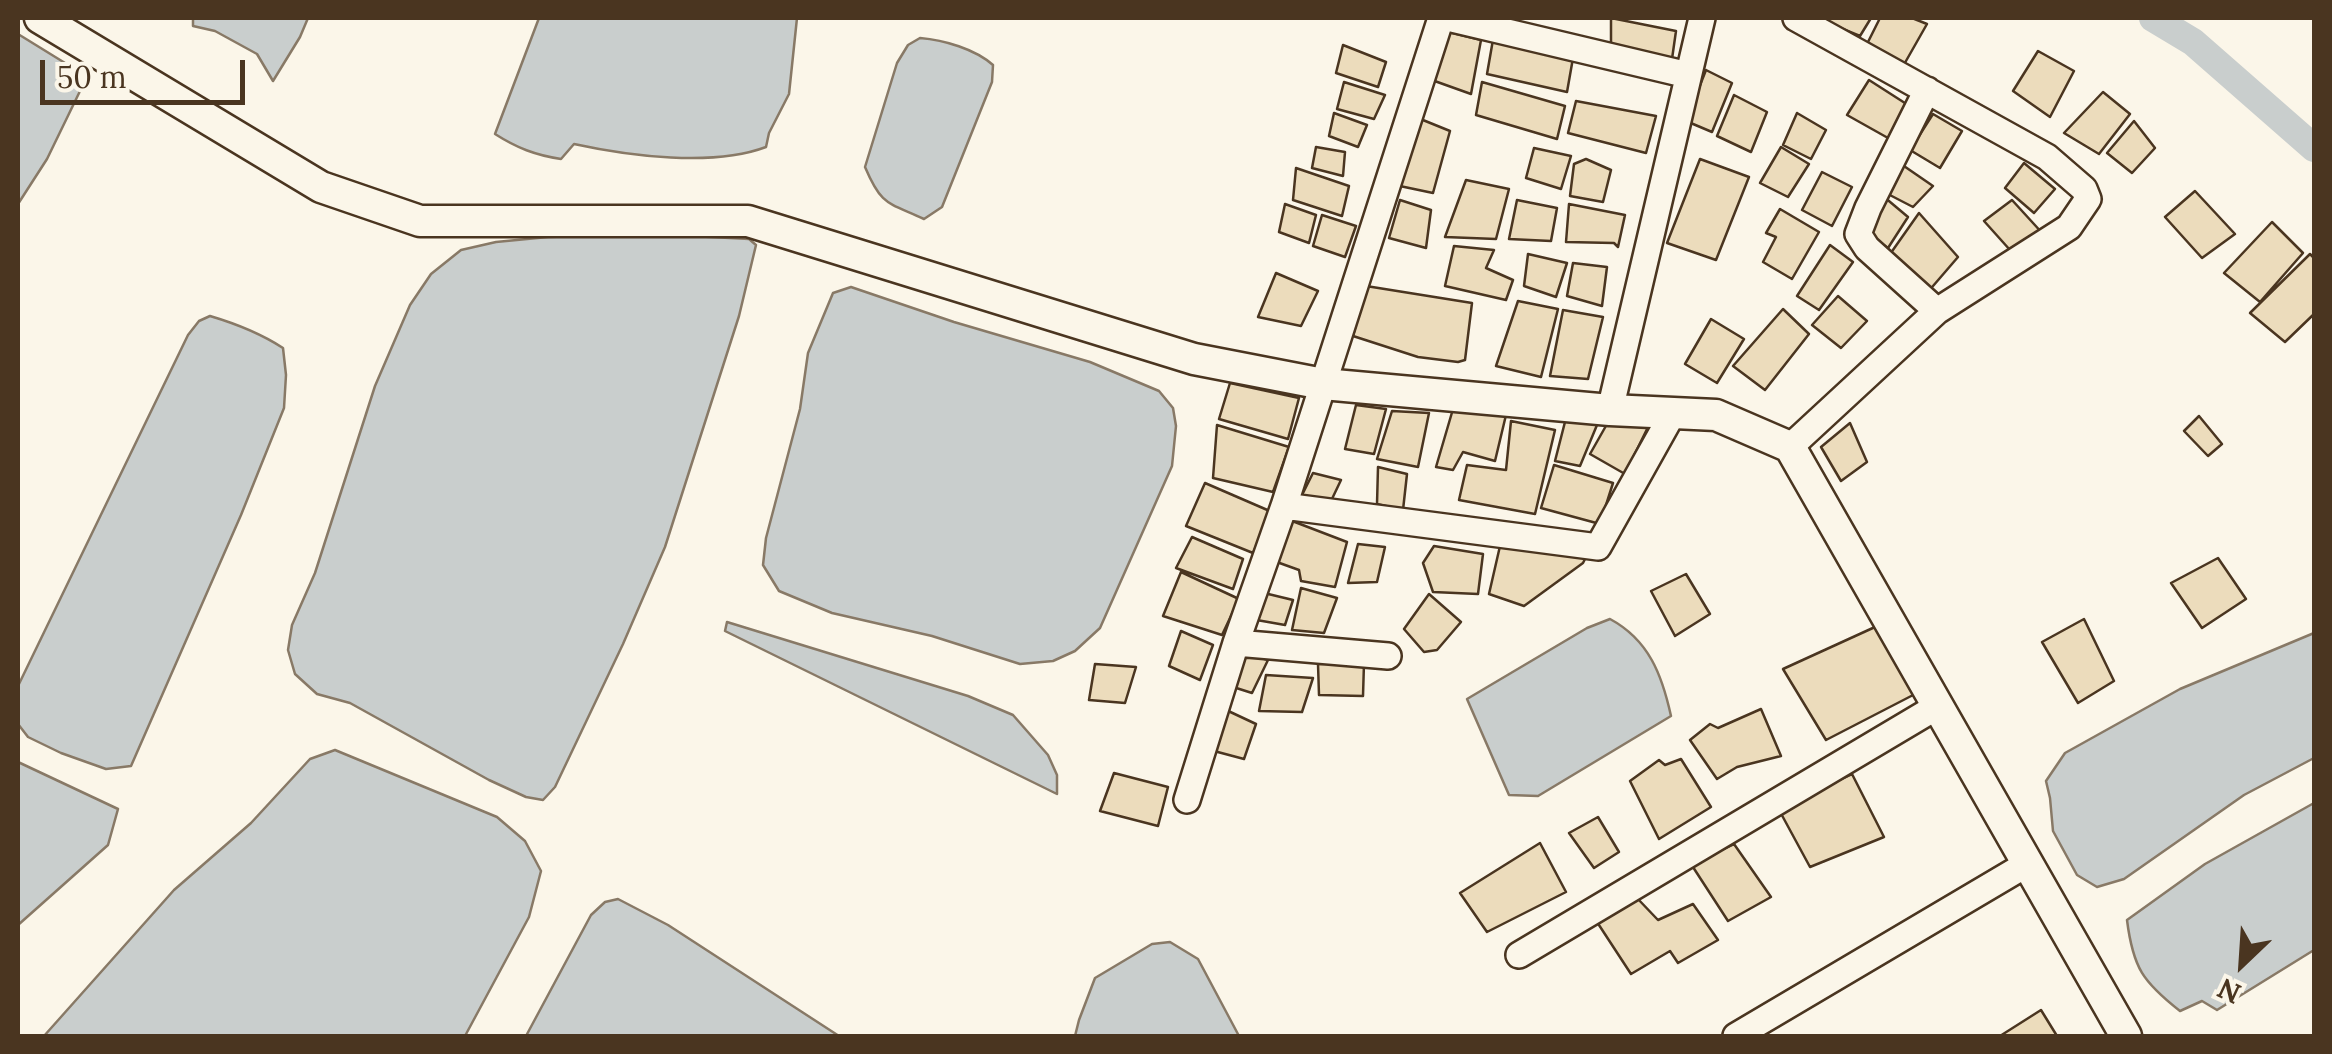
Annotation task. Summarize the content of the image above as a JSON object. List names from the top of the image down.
{
  "scale_bar": "50 m",
  "north": "bottom left"
}
